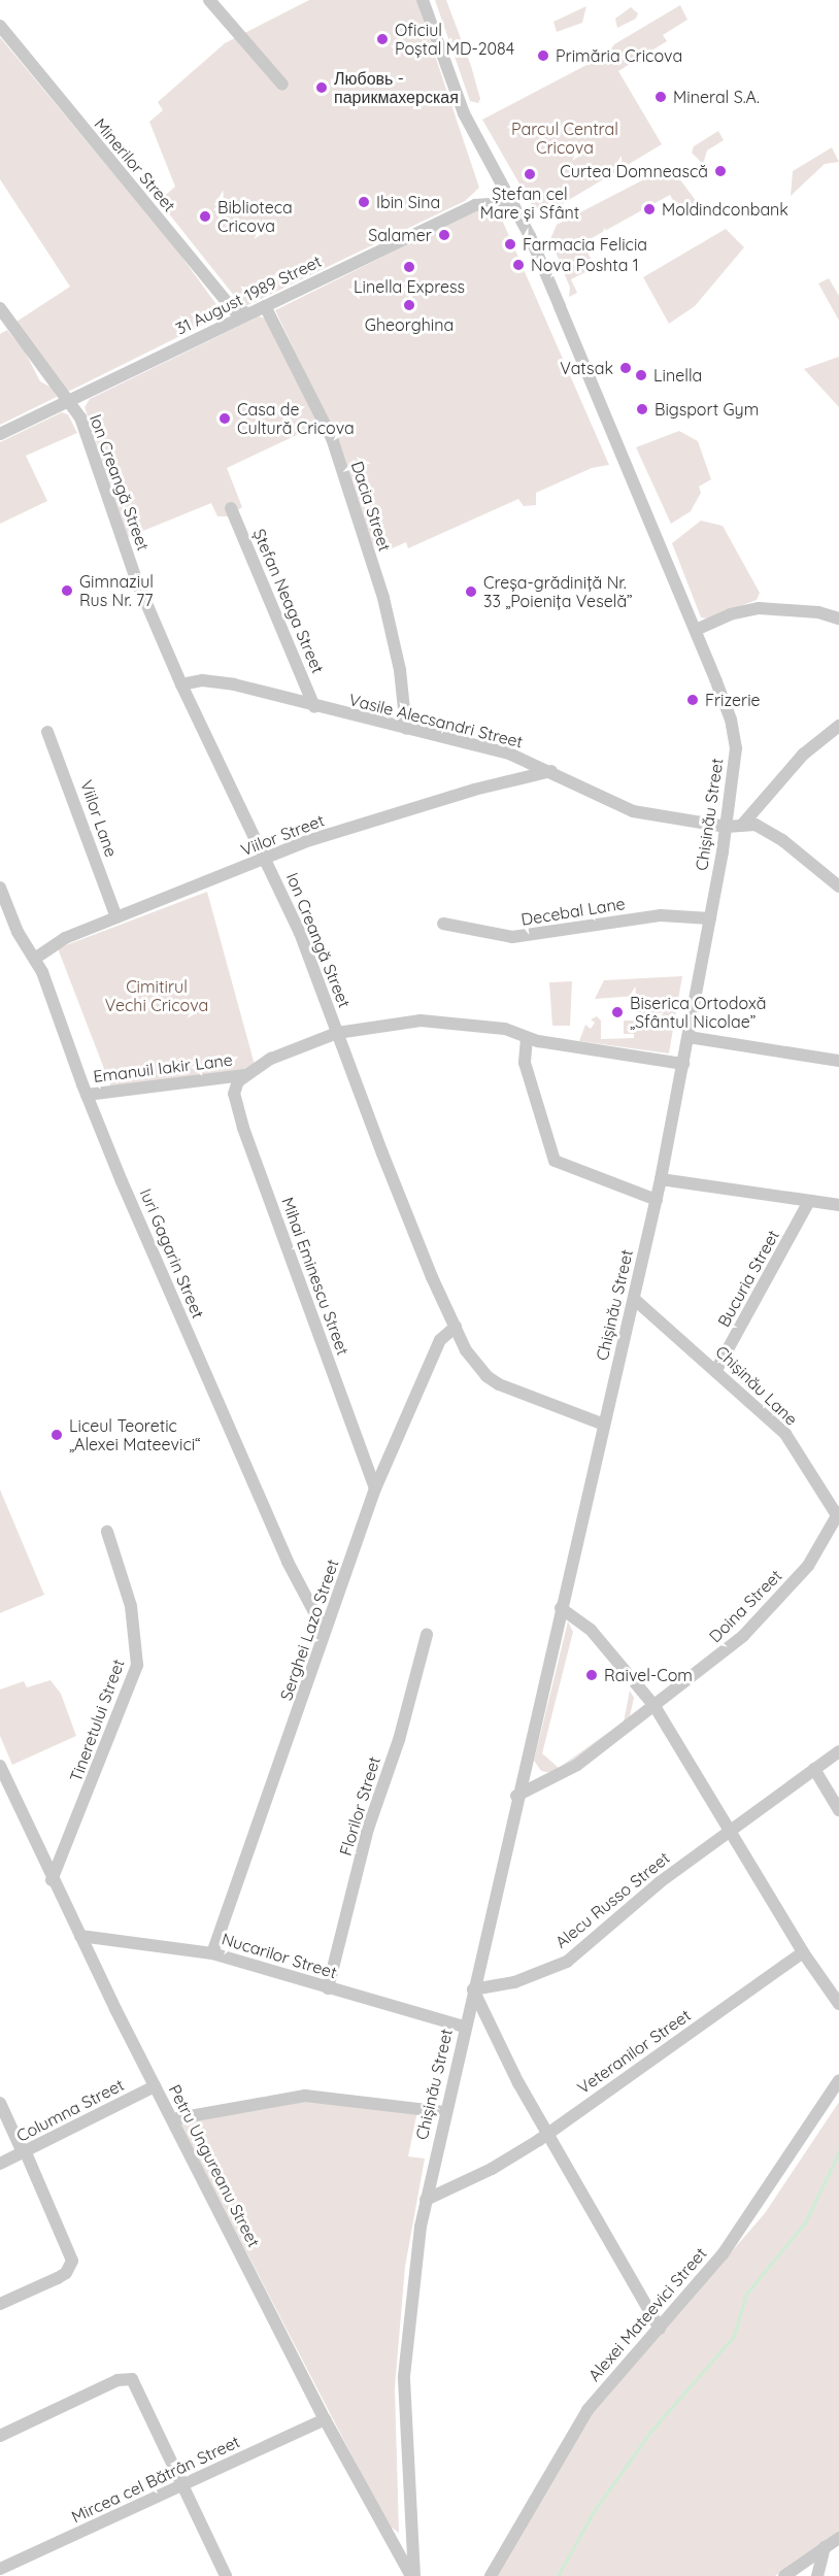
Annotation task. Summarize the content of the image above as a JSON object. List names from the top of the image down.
{
  "streets": {
    "street": [
      "Minerilor Street",
      "31 August 1989 Street",
      "Ion Creangă Street",
      "Dacia Street",
      "Ștefan Neaga Street",
      "Vasile Alecsandri Street",
      "Chișinău Street",
      "Viilor Lane",
      "Viilor Street",
      "Decebal Lane",
      "Emanuil Iakir Lane",
      "Iuri Gagarin Street",
      "Mihai Eminescu Street",
      "Bucuria Street",
      "Chişinău Lane",
      "Doina Street",
      "Serghei Lazo Street",
      "Tineretului Street",
      "Florilor Street",
      "Alecu Russo Street",
      "Nucarilor Street",
      "Veteranilor Street",
      "Columna Street",
      "Petru Ungureanu Street",
      "Alexei Mateevici Street",
      "Mircea cel Bătrân Street"
    ]
  },
  "crossings": [
    ["Minerilor Street", "31 August 1989 Street"],
    ["31 August 1989 Street", "Ion Creangă Street"],
    ["31 August 1989 Street", "Dacia Street"],
    ["31 August 1989 Street", "Chișinău Street"],
    ["Ion Creangă Street", "Vasile Alecsandri Street"],
    ["Ion Creangă Street", "Chișinău Street"],
    ["Ion Creangă Street", "Viilor Street"],
    ["Ion Creangă Street", "Serghei Lazo Street"],
    ["Dacia Street", "Vasile Alecsandri Street"],
    ["Ștefan Neaga Street", "Vasile Alecsandri Street"],
    ["Vasile Alecsandri Street", "Chișinău Street"],
    ["Vasile Alecsandri Street", "Viilor Street"],
    ["Chișinău Street", "Decebal Lane"],
    ["Chișinău Street", "Chişinău Lane"],
    ["Chișinău Street", "Doina Street"],
    ["Chișinău Street", "Alecu Russo Street"],
    ["Chișinău Street", "Nucarilor Street"],
    ["Chișinău Street", "Veteranilor Street"],
    ["Chișinău Street", "Petru Ungureanu Street"],
    ["Viilor Lane", "Viilor Street"],
    ["Viilor Street", "Iuri Gagarin Street"],
    ["Emanuil Iakir Lane", "Iuri Gagarin Street"],
    ["Emanuil Iakir Lane", "Mihai Eminescu Street"],
    ["Iuri Gagarin Street", "Serghei Lazo Street"],
    ["Mihai Eminescu Street", "Serghei Lazo Street"],
    ["Bucuria Street", "Chişinău Lane"],
    ["Chişinău Lane", "Doina Street"],
    ["Serghei Lazo Street", "Nucarilor Street"],
    ["Tineretului Street", "Petru Ungureanu Street"],
    ["Florilor Street", "Nucarilor Street"],
    ["Nucarilor Street", "Petru Ungureanu Street"],
    ["Columna Street", "Petru Ungureanu Street"],
    ["Petru Ungureanu Street", "Mircea cel Bătrân Street"]
  ],
  "parks": ["Parcul Central Cricova", "Cimitirul Vechi Cricova"],
  "places": [
    "Oficiul Poștal MD-2084",
    "Primăria Cricova",
    "Любовь - парикмахерская",
    "Mineral S.A.",
    "Curtea Domnească",
    "Ștefan cel Mare și Sfânt",
    "Ibin Sina",
    "Moldindconbank",
    "Biblioteca Cricova",
    "Salamer",
    "Farmacia Felicia",
    "Nova Poshta 1",
    "Linella Express",
    "Gheorghina",
    "Vatsak",
    "Linella",
    "Bigsport Gym",
    "Casa de Cultură Cricova",
    "Gimnaziul Rus Nr. 77",
    "Creșa-grădiniță Nr. 33 „Poienița Veselă”",
    "Frizerie",
    "Biserica Ortodoxă „Sfântul Nicolae”",
    "Liceul Teoretic „Alexei Mateevici“",
    "Raivel-Com"
  ]
}
